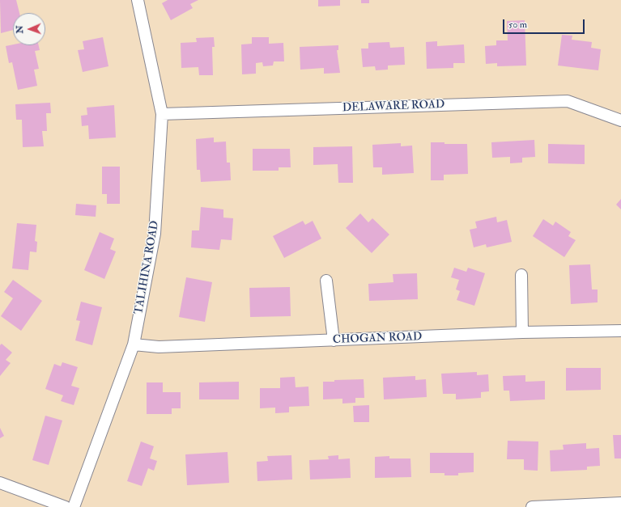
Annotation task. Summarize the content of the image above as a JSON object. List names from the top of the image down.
{
  "streets": {
    "street": ["DELAWARE ROAD", "TALIHINA ROAD", "CHOGAN ROAD"]
  },
  "crossings": [
    ["DELAWARE ROAD", "TALIHINA ROAD"],
    ["TALIHINA ROAD", "CHOGAN ROAD"]
  ],
  "scale_bar": "50 m",
  "north": "left"
}
